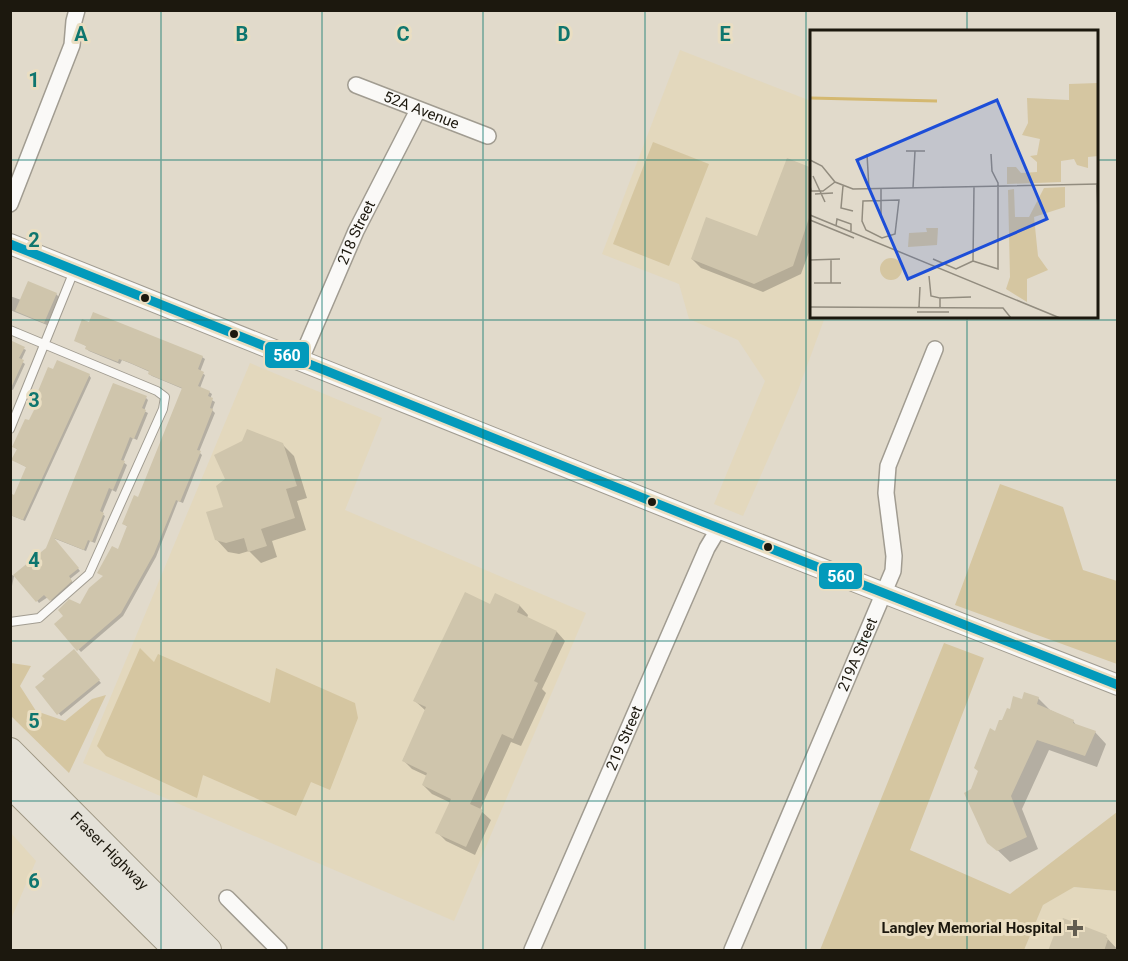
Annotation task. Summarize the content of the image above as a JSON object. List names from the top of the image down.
{
  "streets": {
    "main road": ["Fraser Highway"],
    "street": [
      "52A Avenue",
      "218 Street",
      "219A Street",
      "219 Street"
    ]
  },
  "crossings": [
    ["52A Avenue", "218 Street"]
  ],
  "places": {
    "health": ["Langley Memorial Hospital"]
  },
  "lines": ["transit line 560"],
  "grid": {
    "columns": [
      "A",
      "B",
      "C",
      "D",
      "E"
    ],
    "rows": [
      "1",
      "2",
      "3",
      "4",
      "5",
      "6"
    ]
  }
}
